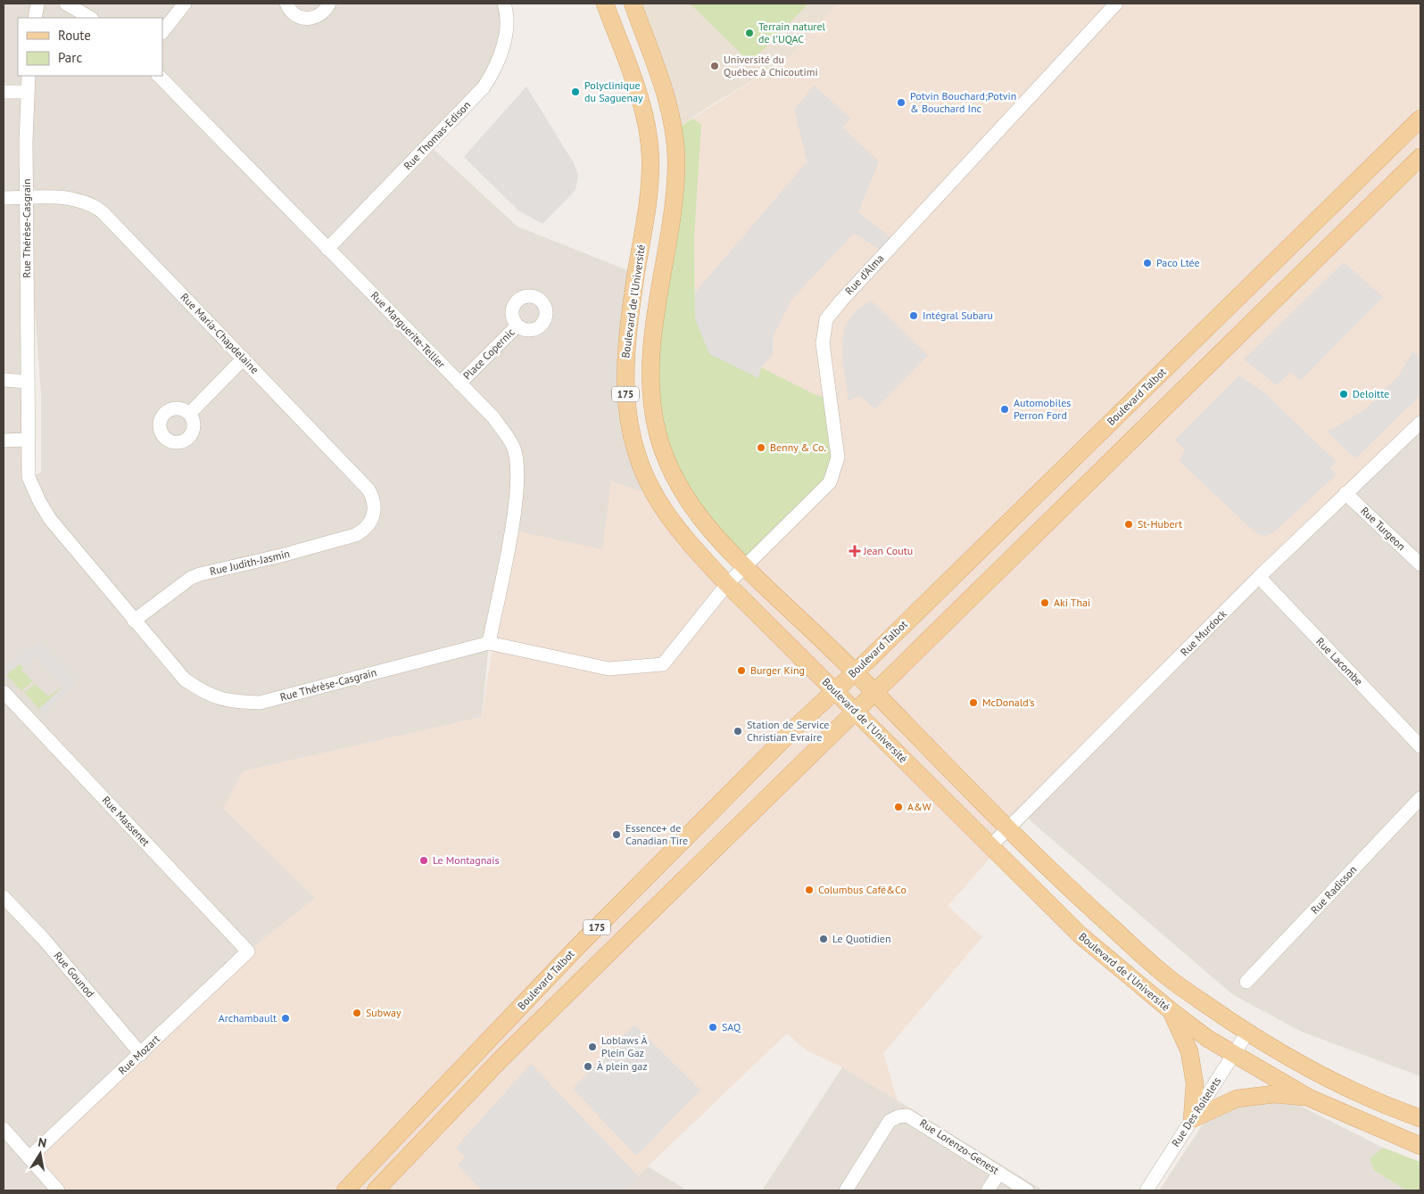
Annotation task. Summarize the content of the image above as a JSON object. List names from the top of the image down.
{
  "streets": {
    "main road": ["Boulevard de l'Université", "175", "Boulevard Talbot"],
    "street": [
      "Rue Thomas-Edison",
      "Rue Thérèse-Casgrain",
      "Rue d'Alma",
      "Rue Marguerite-Tellier",
      "Rue Maria-Chapdelaine",
      "Place Copernic",
      "Rue Turgeon",
      "Rue Judith-Jasmin",
      "Rue Murdock",
      "Rue Lacombe",
      "Rue Massenet",
      "Rue Radisson",
      "Rue Gounod",
      "Rue Mozart",
      "Rue Des Roitelets",
      "Rue Lorenzo-Genest"
    ]
  },
  "crossings": [
    ["Rue Thomas-Edison", "Rue Marguerite-Tellier"],
    ["Rue Thérèse-Casgrain", "Rue d'Alma"],
    ["Rue Thérèse-Casgrain", "Boulevard de l'Université"],
    ["Rue Thérèse-Casgrain", "Rue Marguerite-Tellier"],
    ["Rue Thérèse-Casgrain", "Rue Maria-Chapdelaine"],
    ["Rue Thérèse-Casgrain", "Rue Judith-Jasmin"],
    ["Rue d'Alma", "Boulevard de l'Université"],
    ["Rue d'Alma", "175"],
    ["Boulevard de l'Université", "175"],
    ["Boulevard de l'Université", "Boulevard Talbot"],
    ["Boulevard de l'Université", "Rue Murdock"],
    ["Boulevard de l'Université", "Rue Des Roitelets"],
    ["Rue Marguerite-Tellier", "Place Copernic"],
    ["Rue Maria-Chapdelaine", "Rue Judith-Jasmin"],
    ["175", "Boulevard Talbot"],
    ["Rue Turgeon", "Rue Murdock"],
    ["Rue Murdock", "Rue Lacombe"],
    ["Rue Massenet", "Rue Mozart"],
    ["Rue Gounod", "Rue Mozart"]
  ],
  "places": {
    "other": [
      "Terrain naturel de l'UQAC",
      "Université du Québec à Chicoutimi",
      "Polyclinique du Saguenay",
      "Potvin Bouchard;Potvin & Bouchard Inc",
      "Paco Ltée",
      "Intégral Subaru",
      "Deloitte",
      "Automobiles Perron Ford",
      "Benny & Co.",
      "St-Hubert",
      "Aki Thai",
      "Burger King",
      "McDonald's",
      "Station de Service Christian Evraire",
      "A&W",
      "Essence+ de Canadian Tire",
      "Le Montagnais",
      "Columbus Café&Co",
      "Le Quotidien",
      "Subway",
      "Archambault",
      "SAQ",
      "Loblaws À Plein Gaz",
      "À plein gaz"
    ],
    "health": ["Jean Coutu"]
  },
  "legend": ["Route", "Parc"],
  "north": "top"
}
